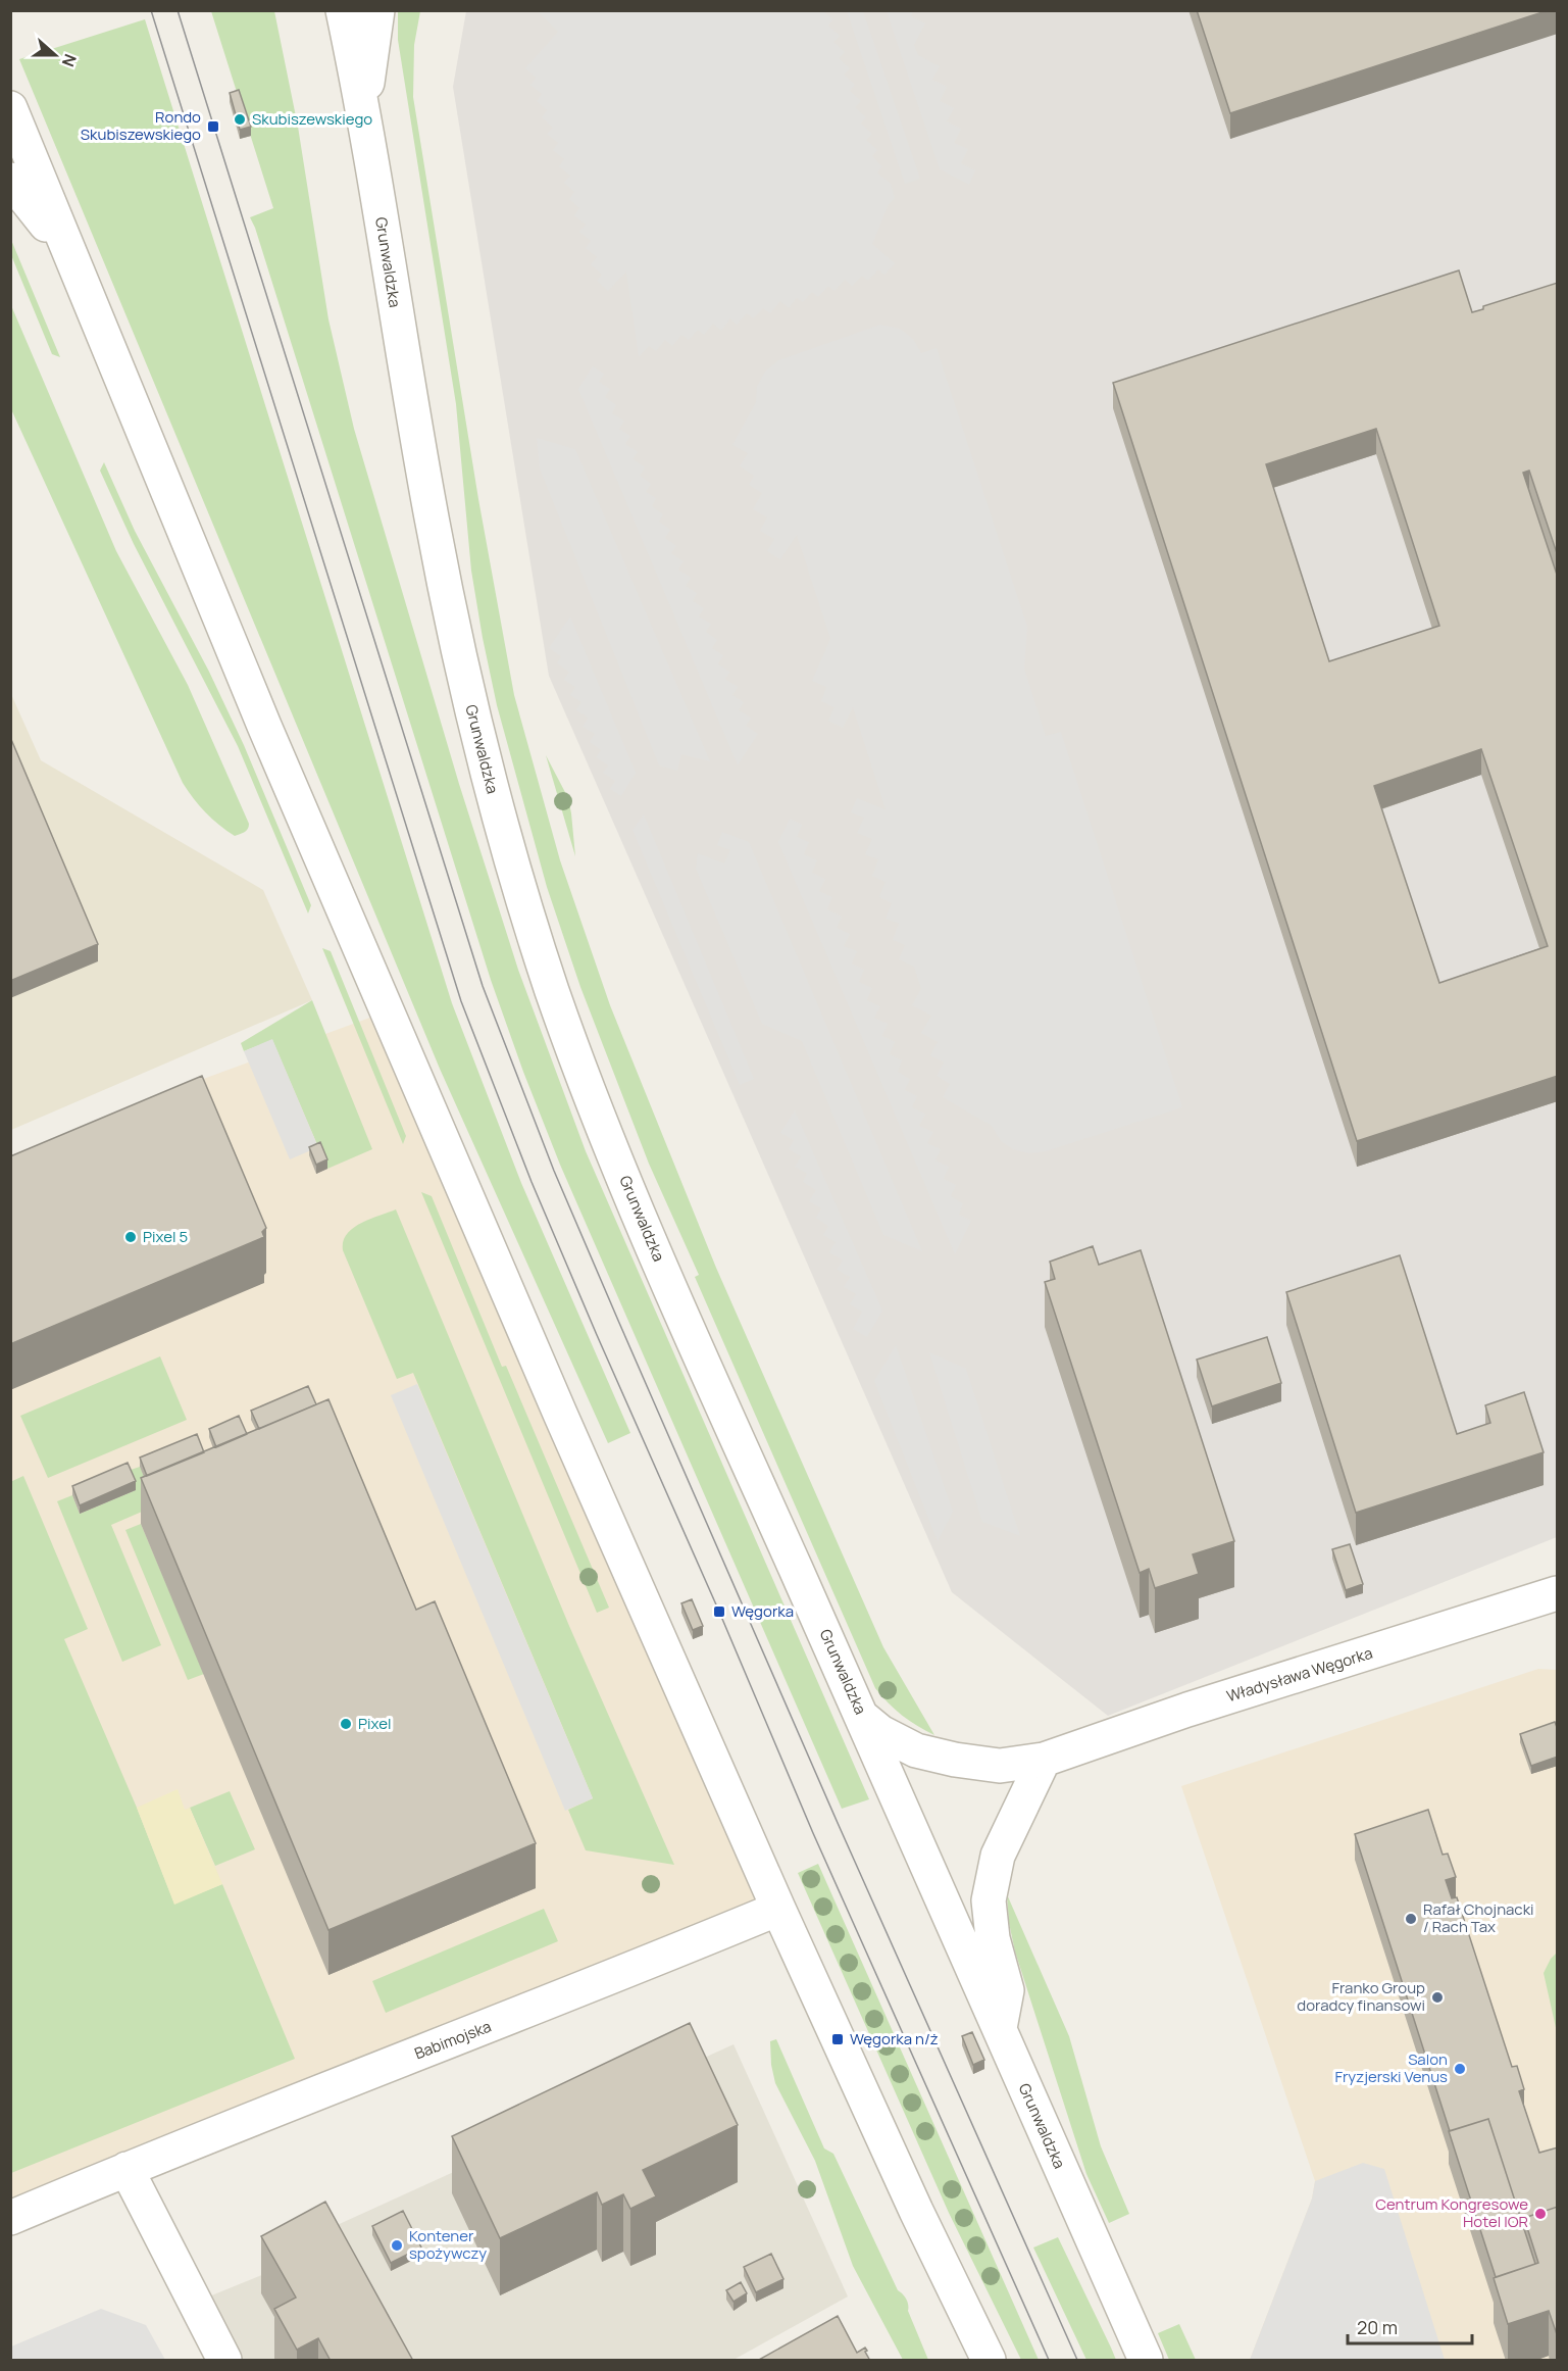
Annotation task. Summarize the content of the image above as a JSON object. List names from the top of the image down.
{
  "streets": {
    "street": ["Grunwaldzka", "Władysława Węgorka", "Babimojska"]
  },
  "crossings": [
    ["Grunwaldzka", "Władysława Węgorka"]
  ],
  "places": {
    "other": [
      "Skubiszewskiego",
      "Pixel 5",
      "Pixel",
      "Rafał Chojnacki / Rach Tax",
      "Franko Group doradcy finansowi",
      "Salon Fryzjerski Venus",
      "Centrum Kongresowe Hotel IOR",
      "Kontener spożywczy"
    ],
    "transit": ["Rondo Skubiszewskiego", "Węgorka", "Węgorka n/ż"]
  },
  "scale_bar": "20 m",
  "north": "right"
}
